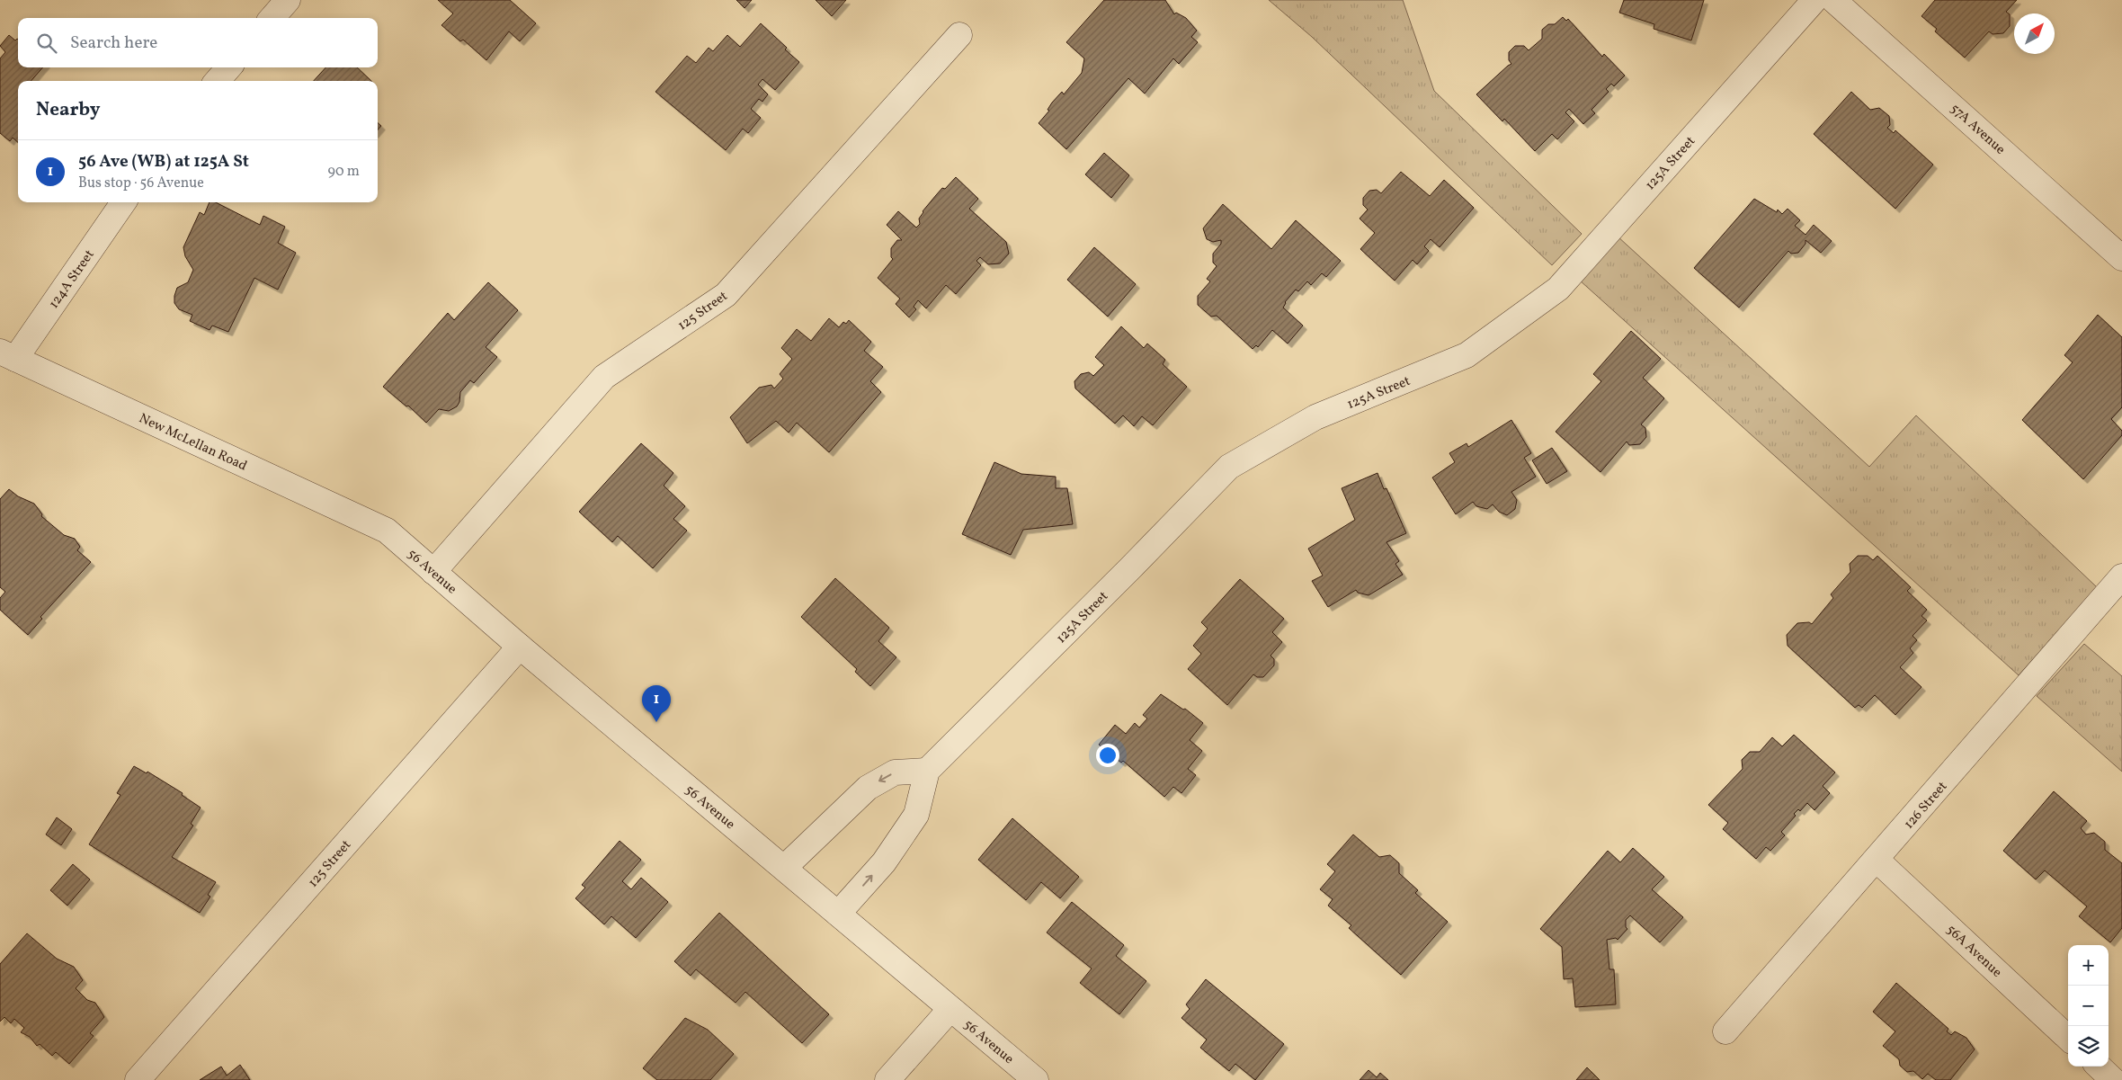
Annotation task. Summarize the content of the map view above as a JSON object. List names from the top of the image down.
{
  "streets": {
    "street": [
      "57A Avenue",
      "125A Street",
      "124A Street",
      "125 Street",
      "New McLellan Road",
      "56 Avenue",
      "126 Street",
      "56A Avenue"
    ]
  },
  "crossings": [
    ["124A Street", "New McLellan Road"],
    ["125 Street", "56 Avenue"],
    ["New McLellan Road", "56 Avenue"],
    ["126 Street", "56A Avenue"]
  ],
  "north": "top right",
  "page": {
    "search": "Search here",
    "heading": "Nearby",
    "list": [
      {
        "mark": "1",
        "name": "56 Ave (WB) at 125A St",
        "note": "Bus stop · 56 Avenue",
        "value": "90 m"
      }
    ],
    "pins": "1",
    "map_buttons": ["+", "−"]
  }
}
